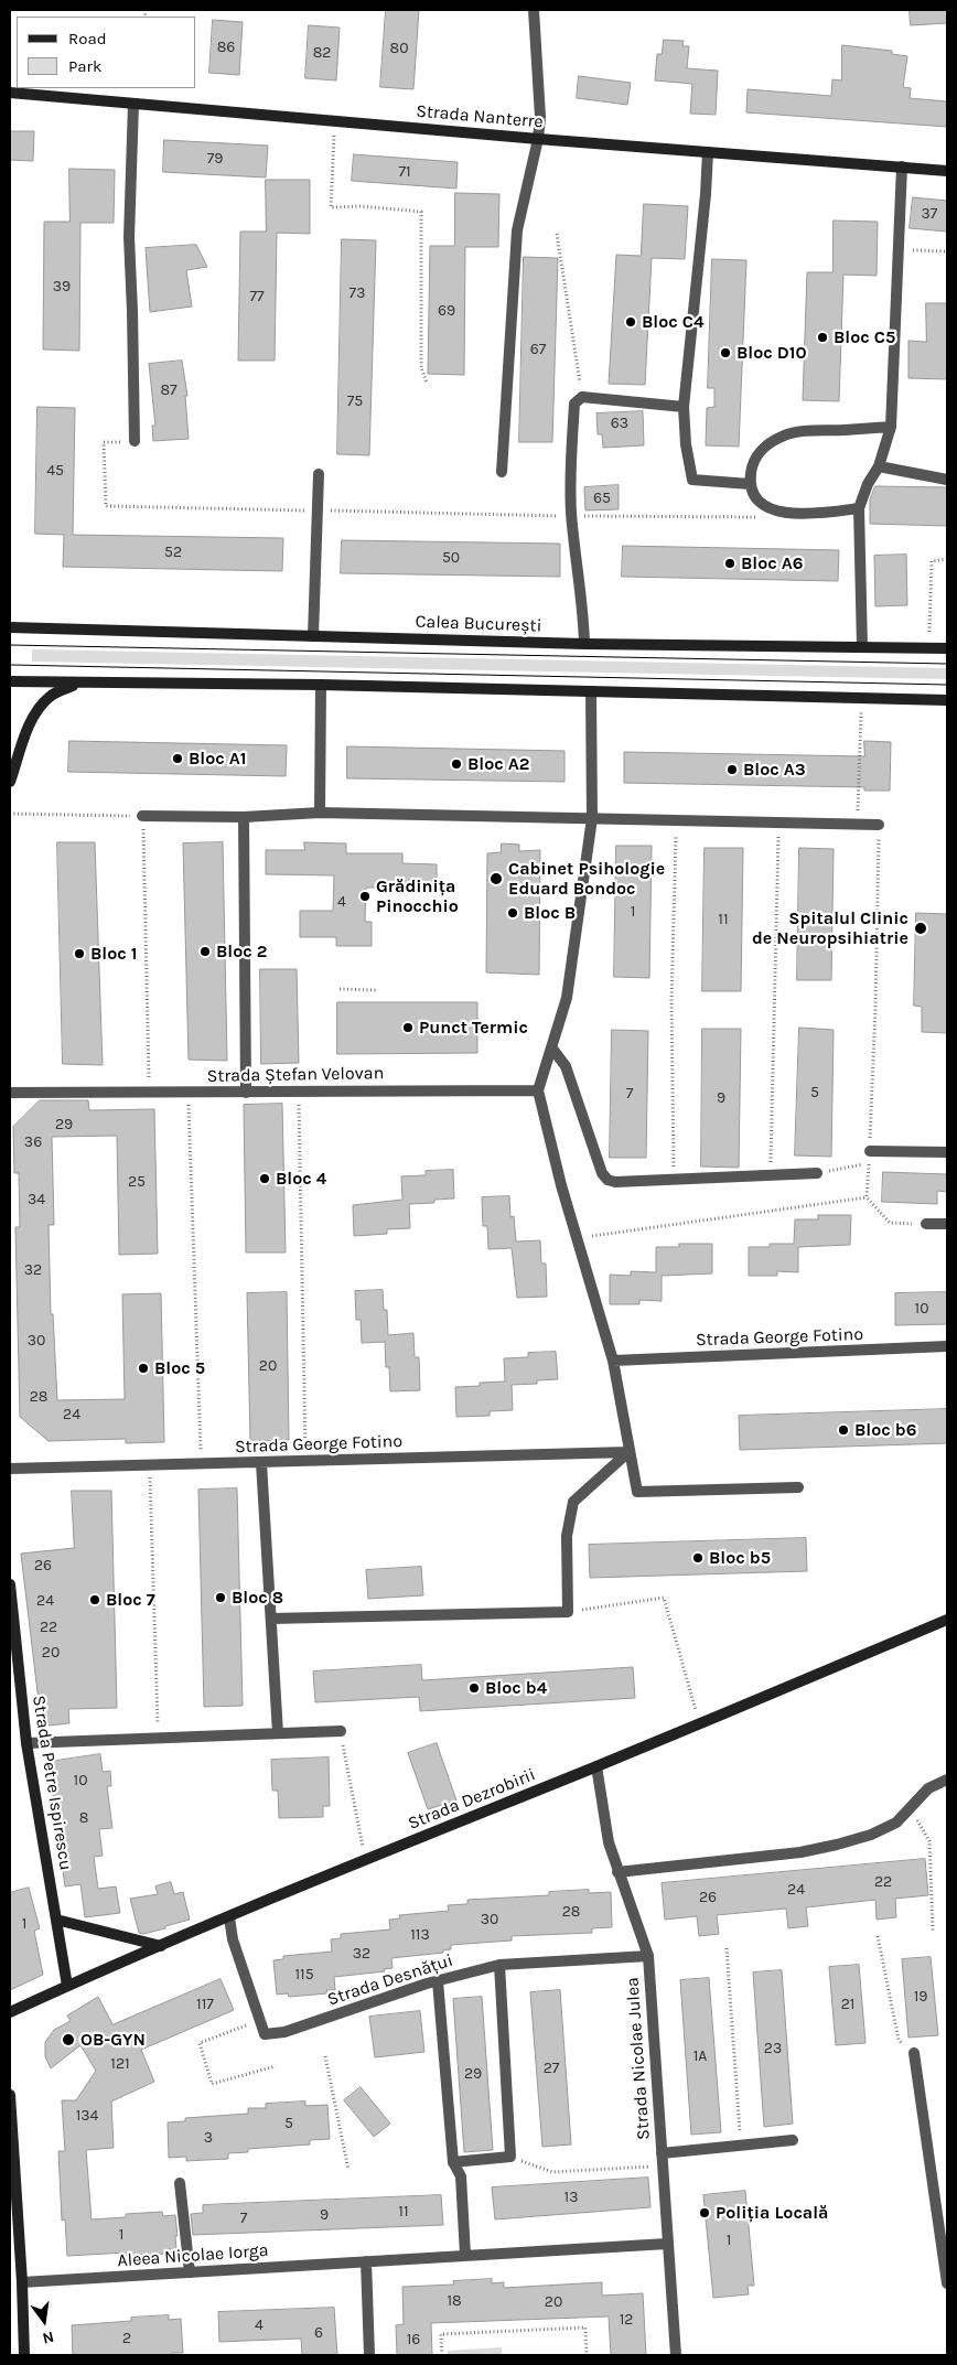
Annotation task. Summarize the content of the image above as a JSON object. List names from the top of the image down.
{
  "streets": {
    "street": [
      "Strada Nanterre",
      "Calea București",
      "Strada Ștefan Velovan",
      "Strada George Fotino",
      "Strada Petre Ispirescu",
      "Strada Dezrobirii",
      "Strada Desnățui",
      "Strada Nicolae Julea",
      "Aleea Nicolae Iorga"
    ]
  },
  "crossings": [
    ["Strada Petre Ispirescu", "Strada Dezrobirii"],
    ["Strada Dezrobirii", "Strada Nicolae Julea"],
    ["Strada Desnățui", "Strada Nicolae Julea"],
    ["Strada Nicolae Julea", "Aleea Nicolae Iorga"]
  ],
  "places": [
    "Bloc C4",
    "Bloc C5",
    "Bloc D10",
    "Bloc A6",
    "Bloc A1",
    "Bloc A2",
    "Bloc A3",
    "Cabinet Psihologie Eduard Bondoc",
    "Grădinița Pinocchio",
    "Bloc B",
    "Spitalul Clinic de Neuropsihiatrie",
    "Bloc 2",
    "Bloc 1",
    "Punct Termic",
    "Bloc 4",
    "Bloc 5",
    "Bloc b6",
    "Bloc b5",
    "Bloc 8",
    "Bloc 7",
    "Bloc b4",
    "OB-GYN",
    "Poliția Locală"
  ],
  "house_numbers": [
    "86",
    "80",
    "82",
    "79",
    "71",
    "37",
    "39",
    "73",
    "77",
    "69",
    "67",
    "87",
    "75",
    "63",
    "45",
    "65",
    "52",
    "50",
    "4",
    "1",
    "11",
    "5",
    "7",
    "9",
    "29",
    "36",
    "25",
    "34",
    "32",
    "10",
    "30",
    "20",
    "28",
    "24",
    "26",
    "24",
    "22",
    "20",
    "10",
    "8",
    "22",
    "24",
    "26",
    "28",
    "30",
    "1",
    "113",
    "32",
    "115",
    "19",
    "117",
    "21",
    "23",
    "1A",
    "121",
    "27",
    "29",
    "134",
    "5",
    "3",
    "13",
    "11",
    "9",
    "7",
    "1",
    "1",
    "18",
    "20",
    "12",
    "4",
    "6",
    "2",
    "16"
  ],
  "legend": ["Road", "Park"],
  "north": "bottom"
}
